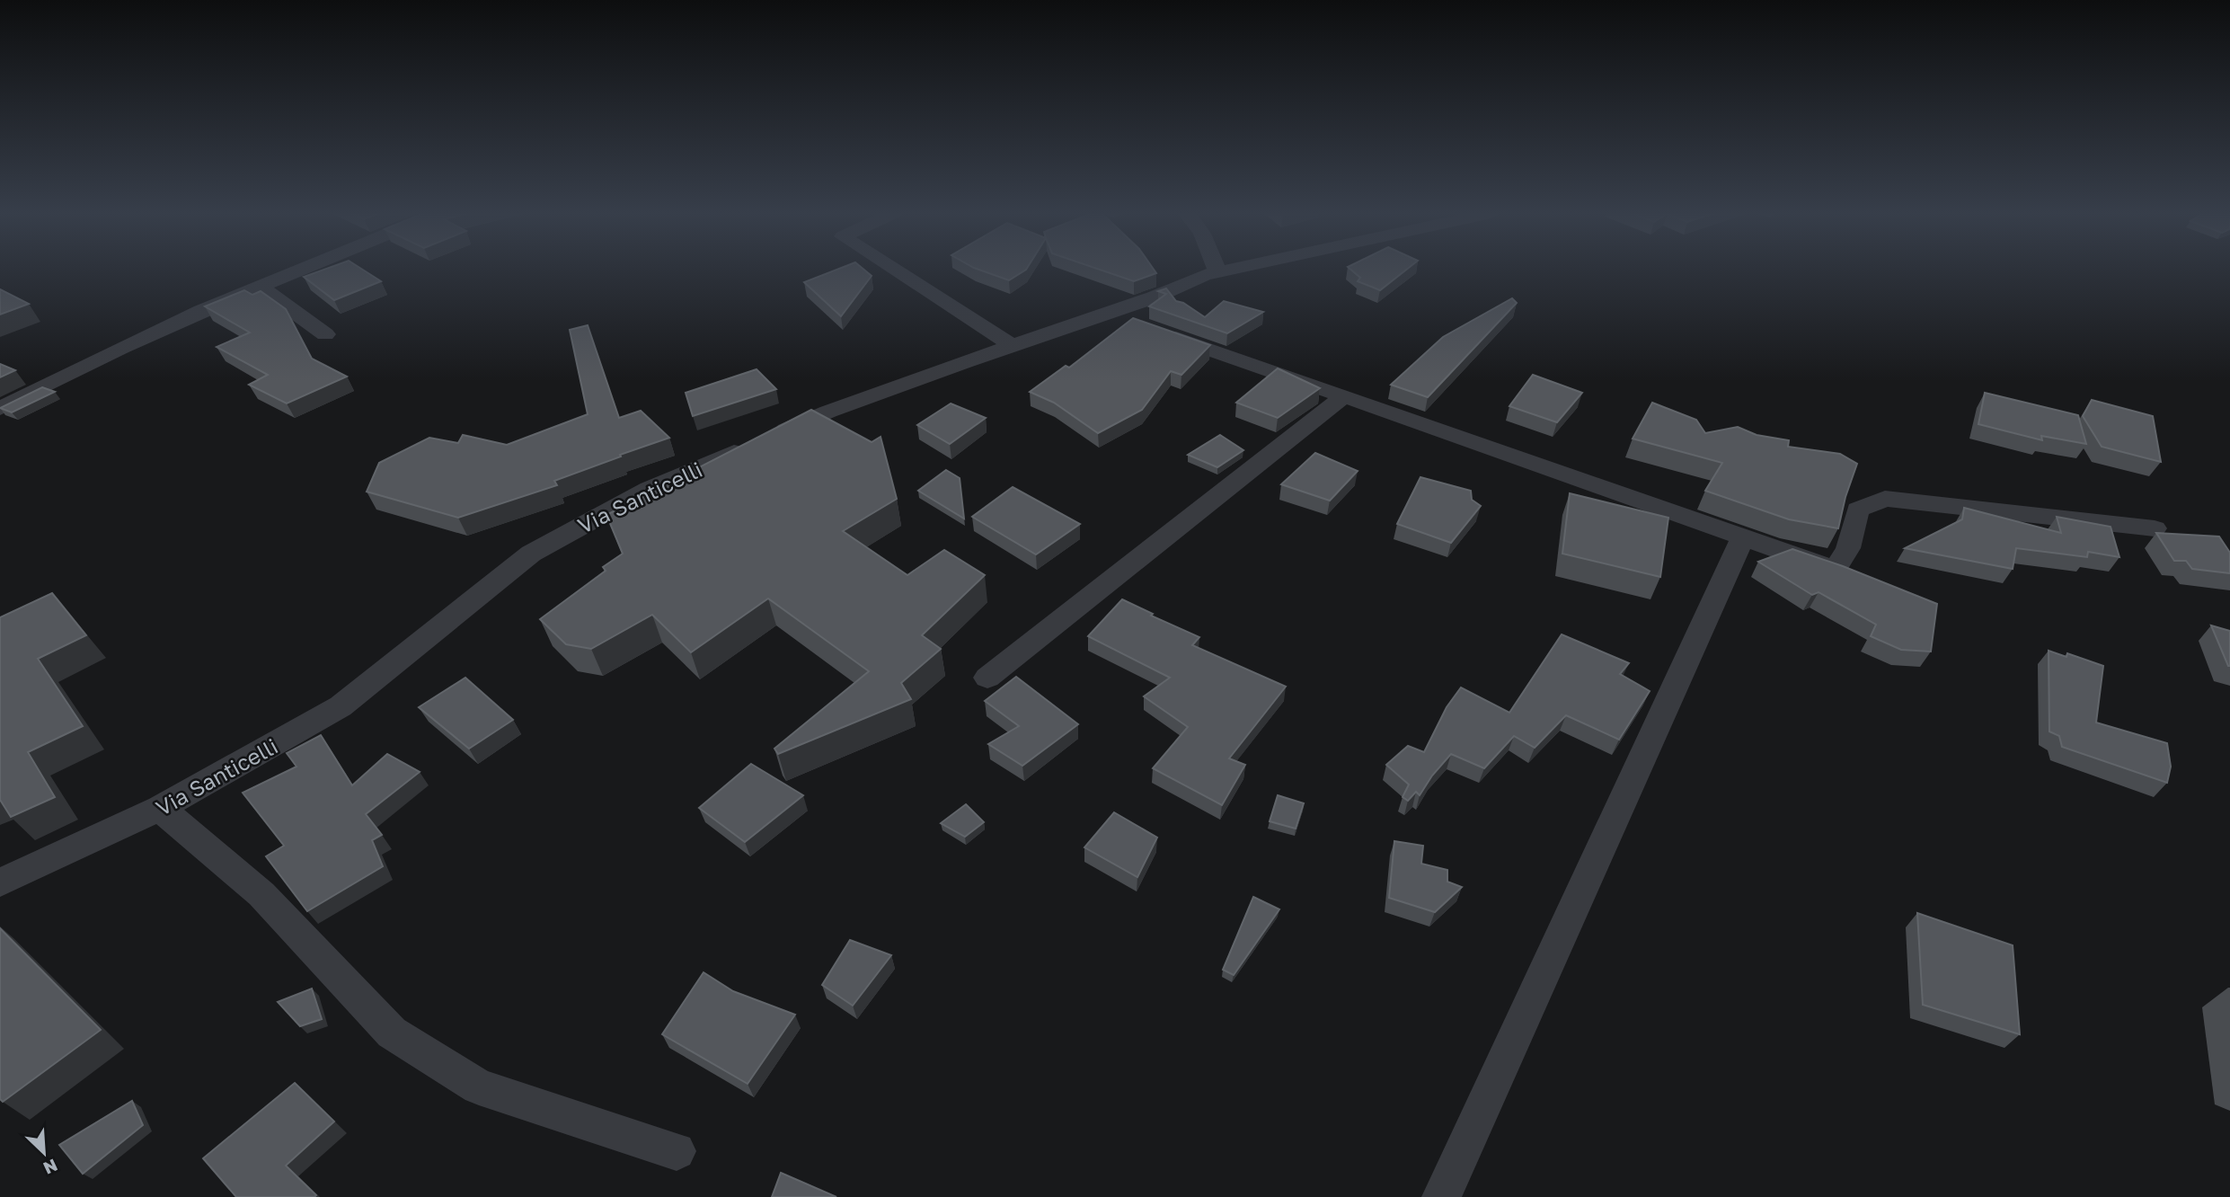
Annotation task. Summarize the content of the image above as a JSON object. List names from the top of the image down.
{
  "streets": {
    "street": ["Via Santicelli"]
  },
  "north": "bottom right"
}
